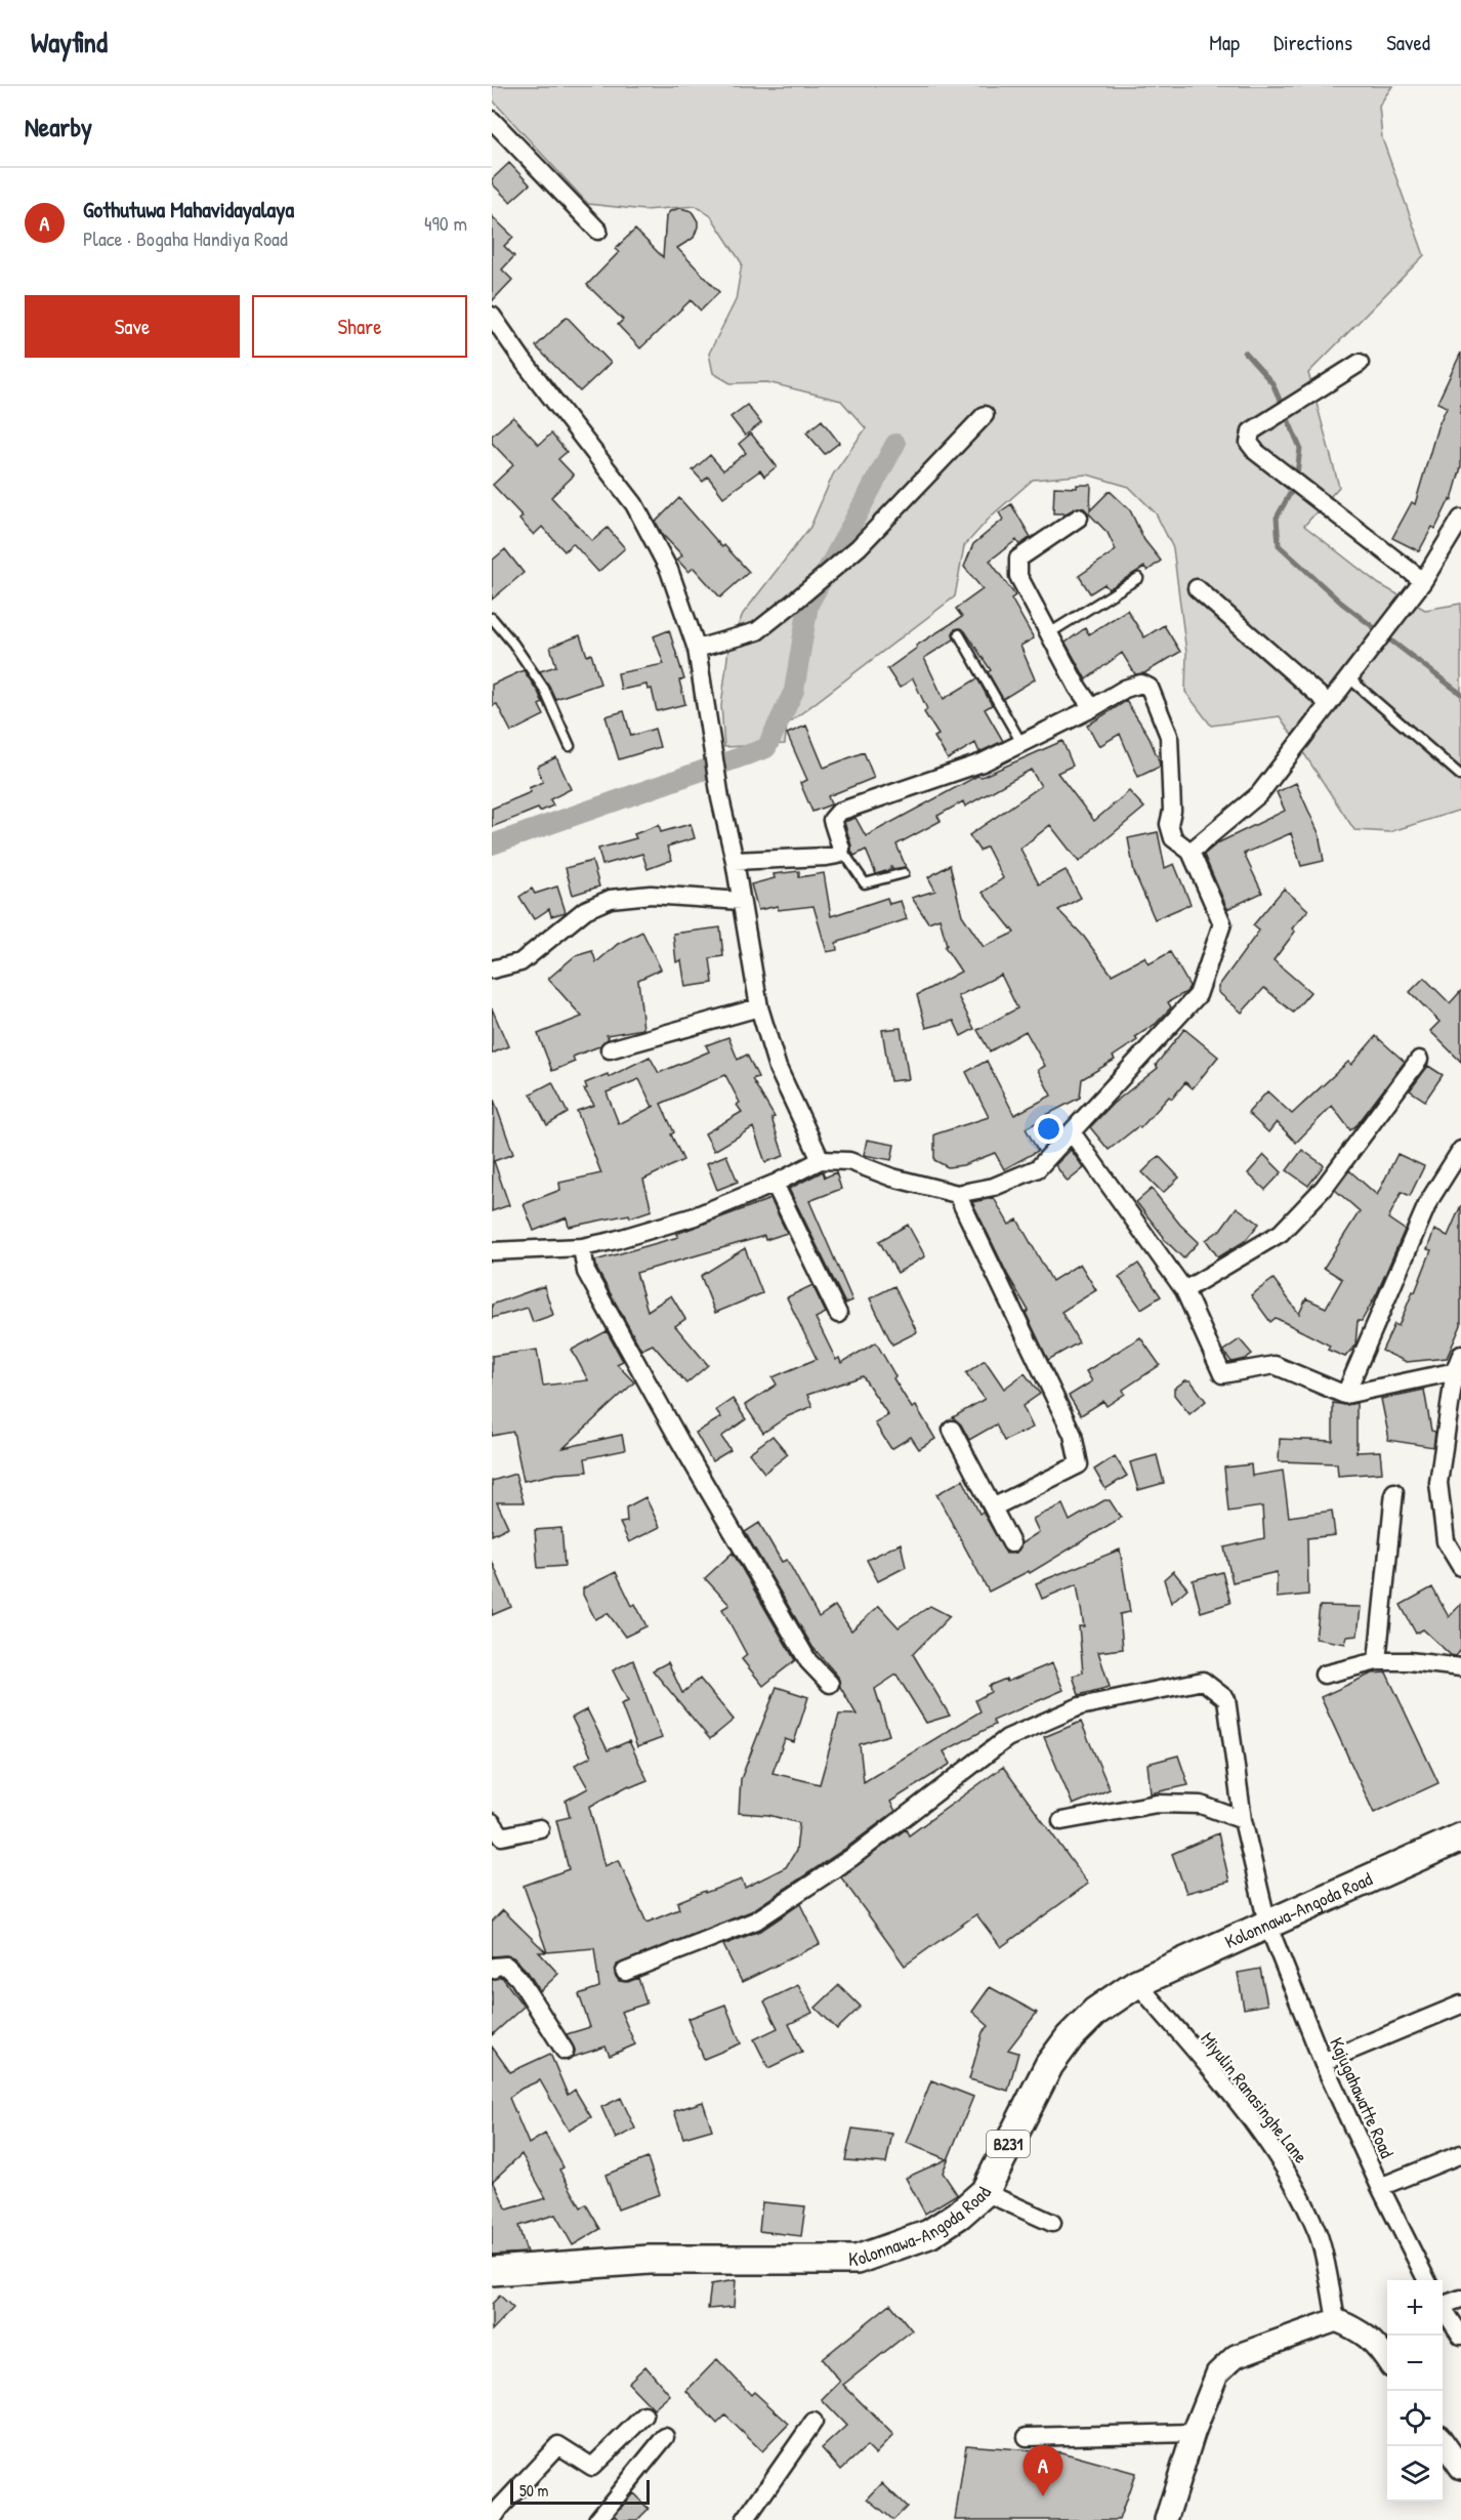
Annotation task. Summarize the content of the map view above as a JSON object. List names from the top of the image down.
{
  "streets": {
    "main road": ["Kolonnawa-Angoda Road", "B231"],
    "street": ["Miyulin Ranasinghe Lane", "Kajugahawatte Road"]
  },
  "crossings": [
    ["Kolonnawa-Angoda Road", "Miyulin Ranasinghe Lane"],
    ["Kolonnawa-Angoda Road", "Kajugahawatte Road"]
  ],
  "scale_bar": "50 m",
  "page": {
    "header": "Wayfind",
    "nav": ["Map", "Directions", "Saved"],
    "heading": "Nearby",
    "list": [
      {
        "mark": "A",
        "name": "Gothutuwa Mahavidayalaya",
        "note": "Place · Bogaha Handiya Road",
        "value": "490 m"
      }
    ],
    "buttons": ["Save", "Share"],
    "map_buttons": ["+", "−"],
    "pins": "A",
    "scale": "50 m"
  }
}
